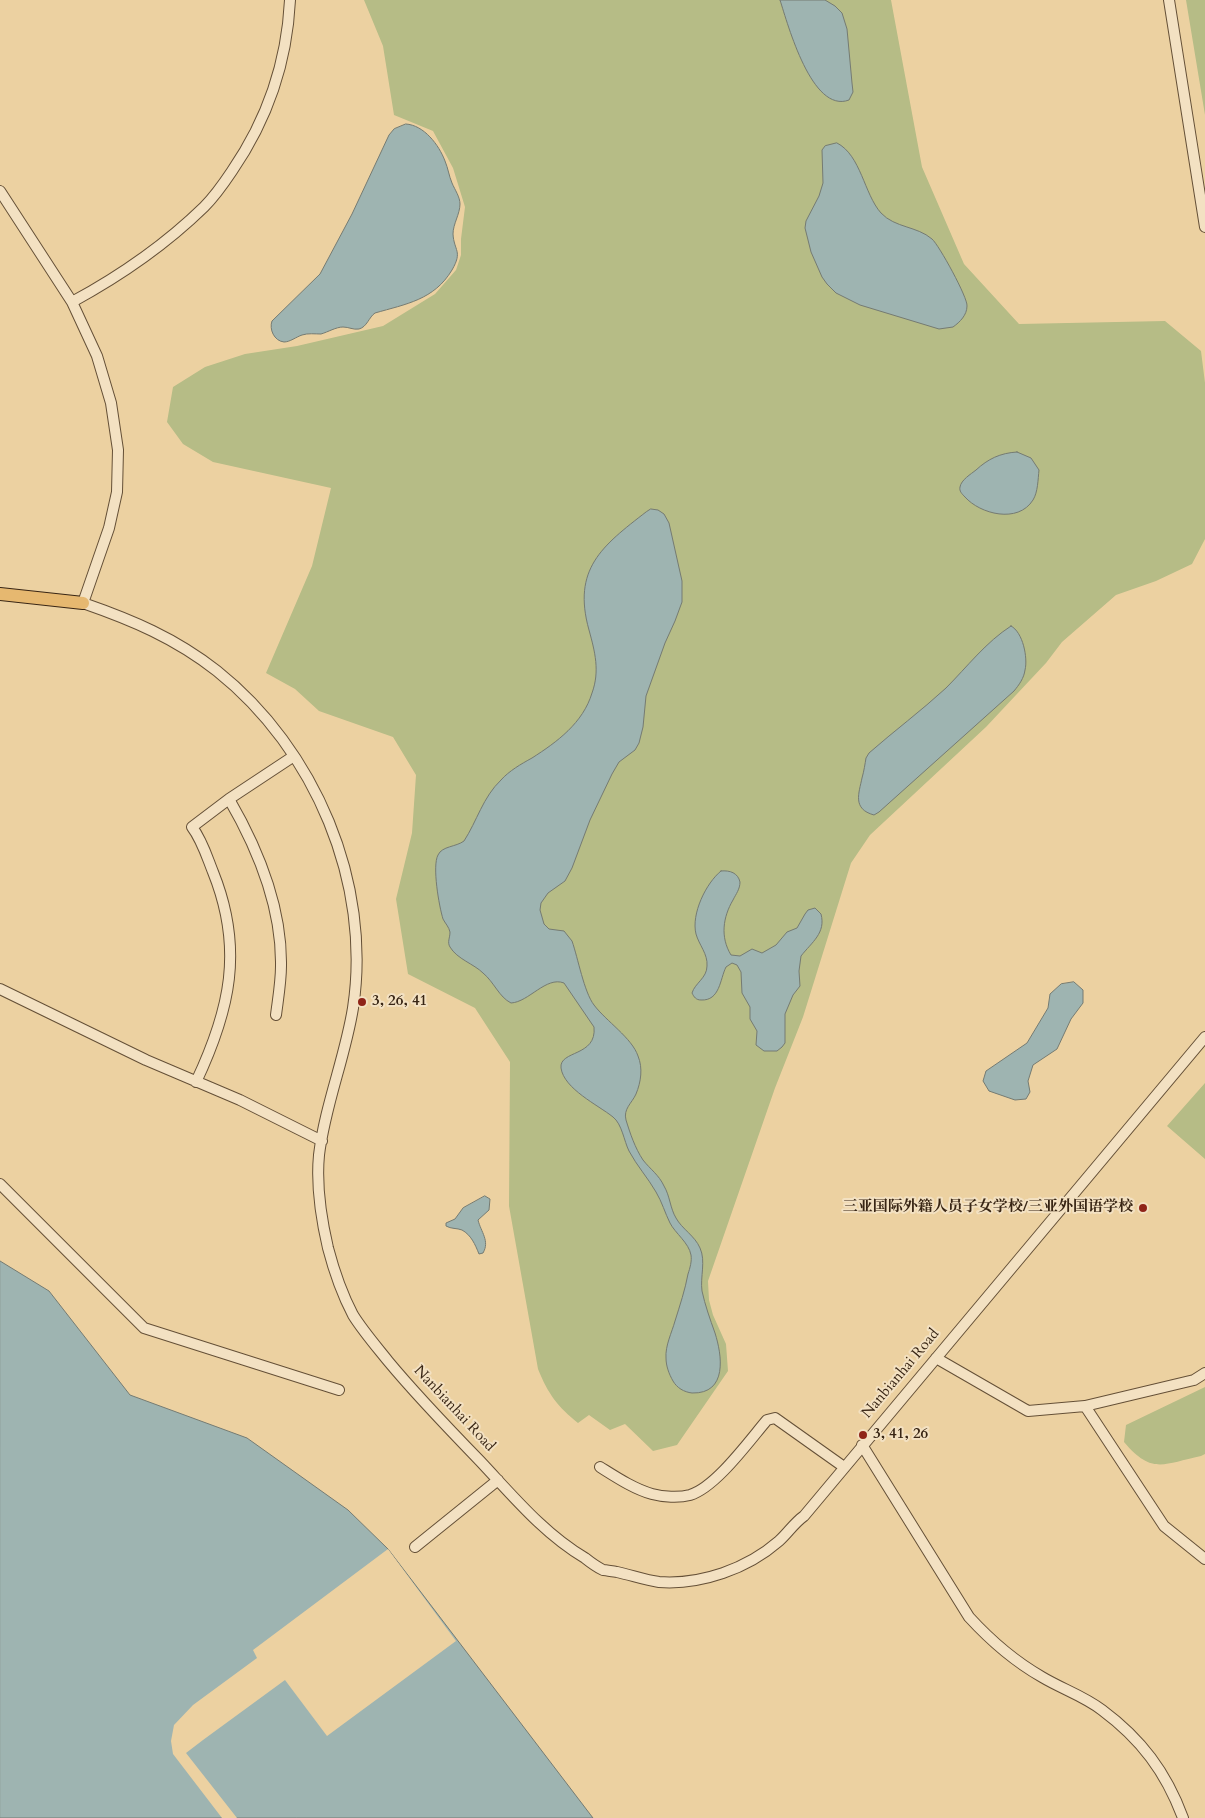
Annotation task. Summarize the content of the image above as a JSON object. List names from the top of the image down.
{
  "streets": {
    "main road": ["Nanbianhai Road"]
  },
  "places": ["3, 26, 41", "三亚国际外籍人员子女学校/三亚外国语学校", "3, 41, 26"]
}
